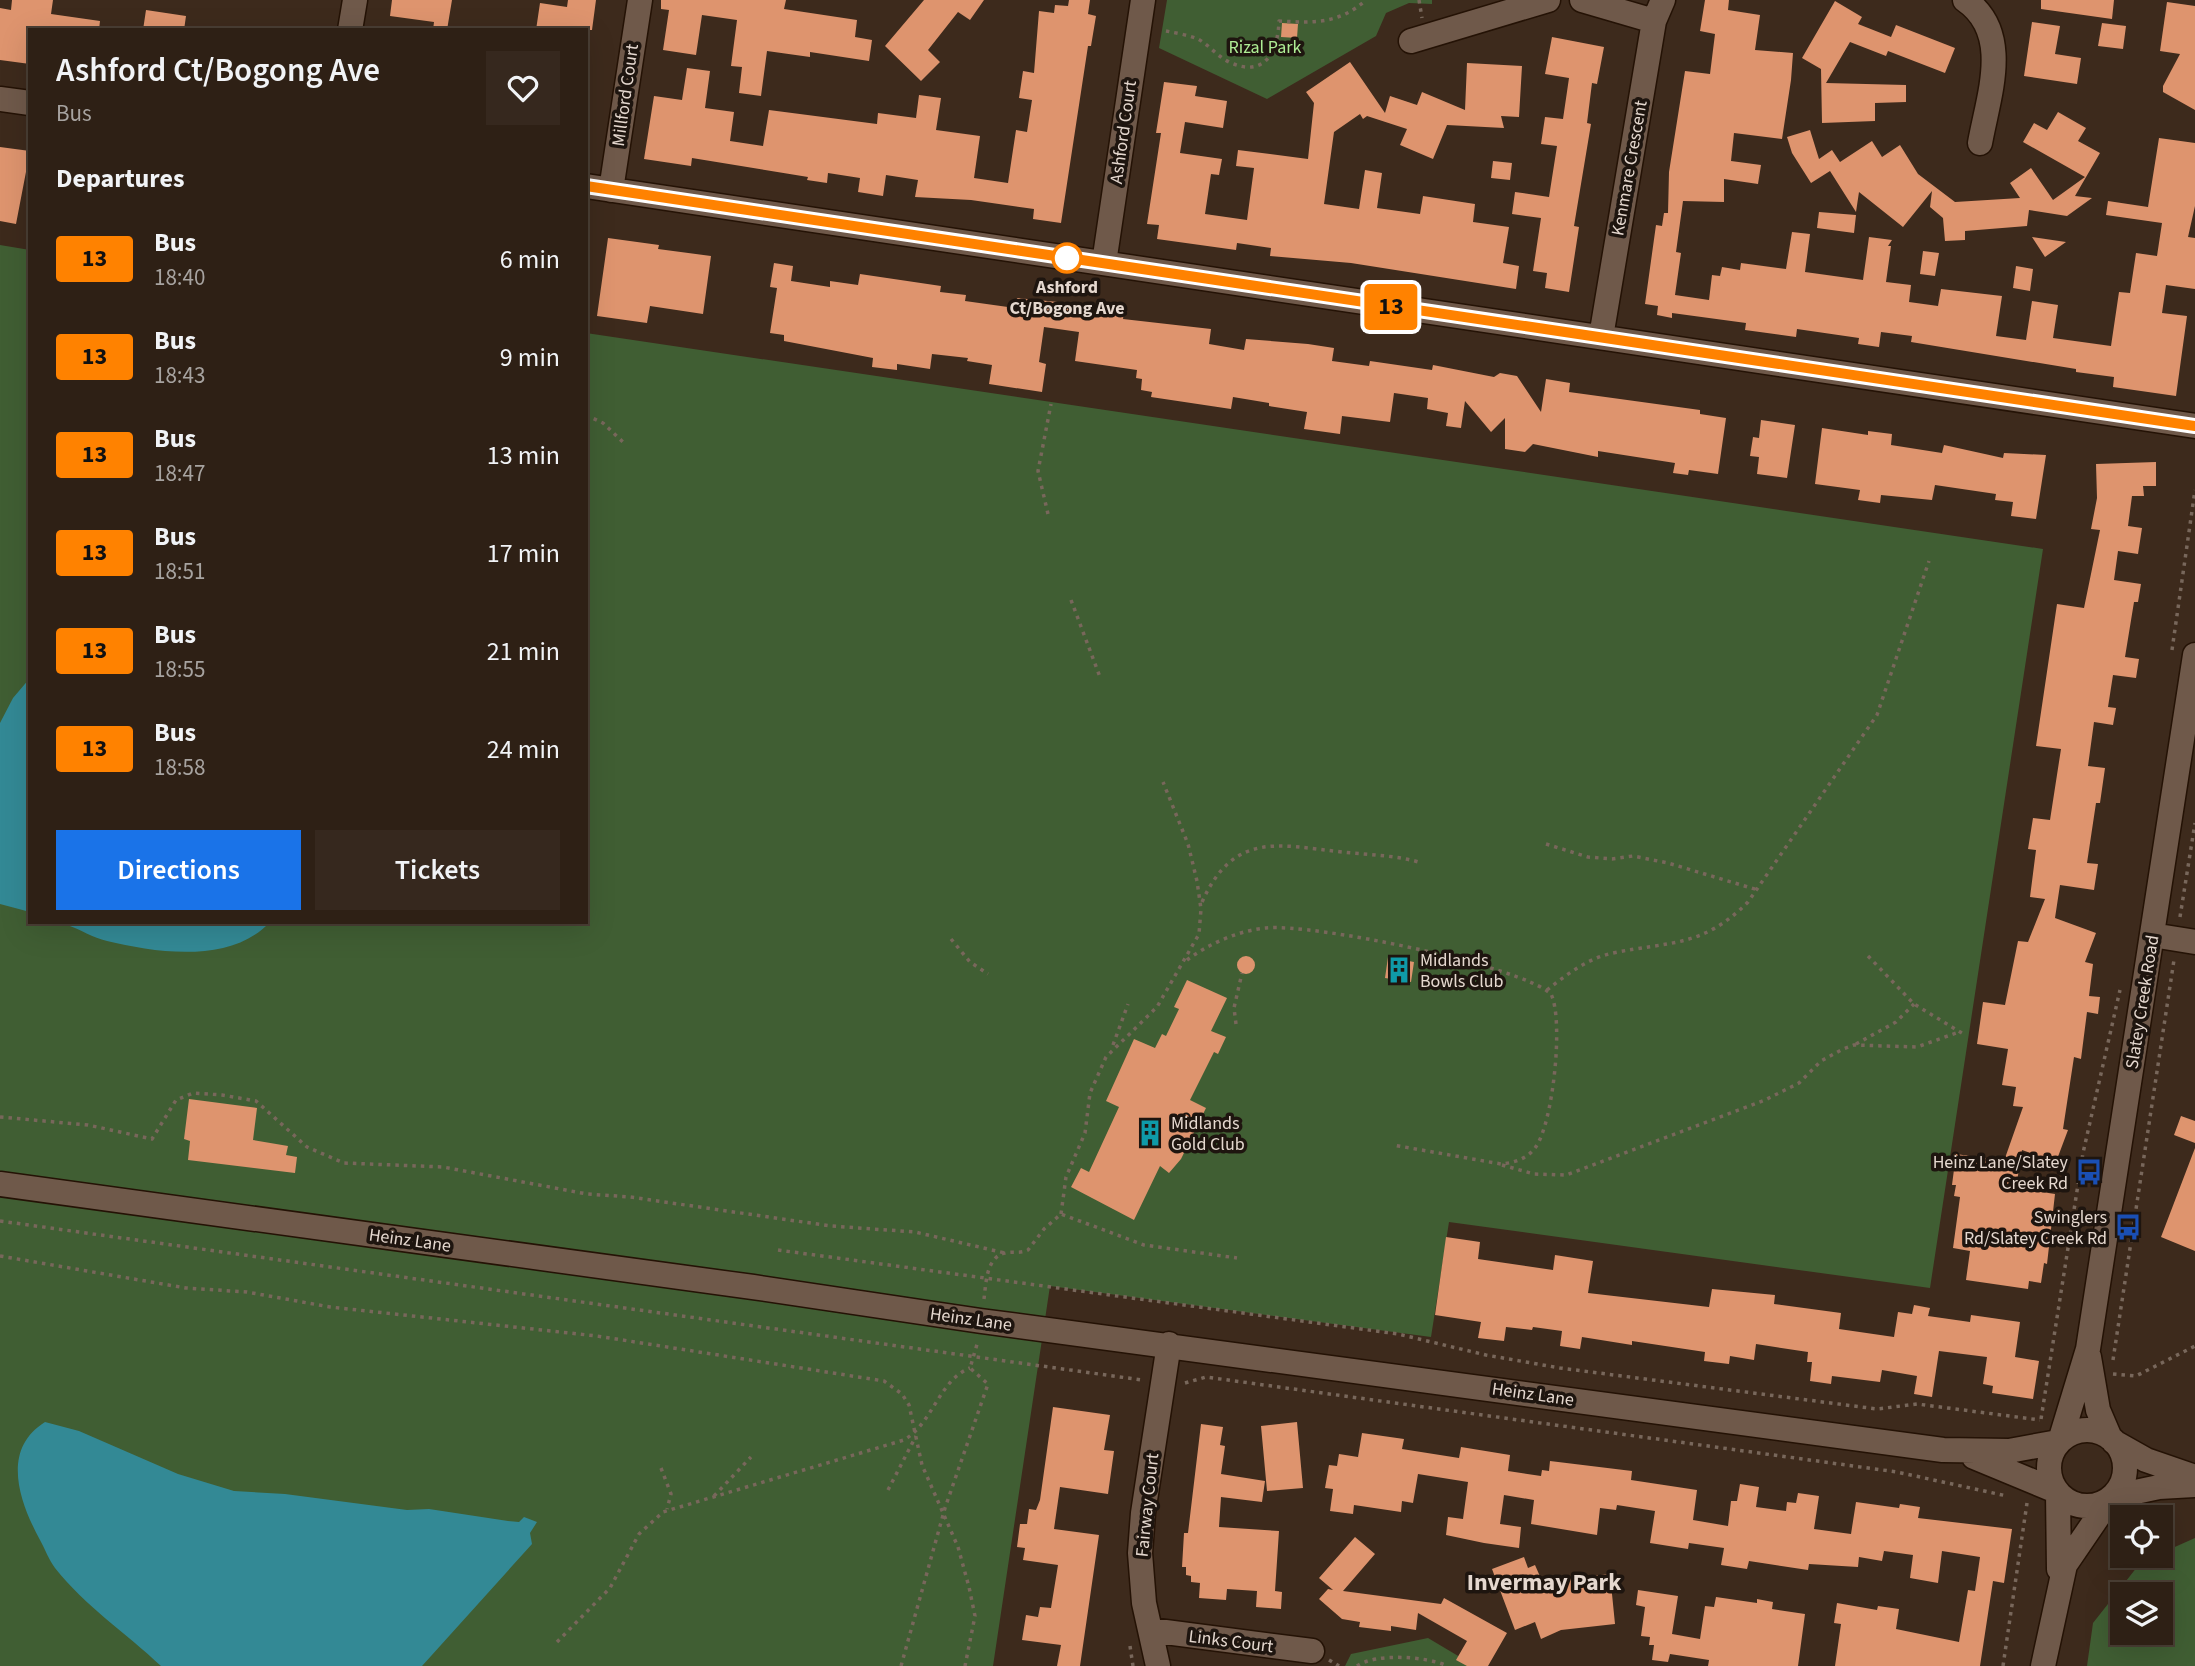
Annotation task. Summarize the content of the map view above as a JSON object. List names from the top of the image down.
{
  "streets": {
    "street": [
      "Millford Court",
      "Ashford Court",
      "Kenmare Crescent",
      "Slatey Creek Road",
      "Heinz Lane",
      "Fairway Court",
      "Links Court"
    ]
  },
  "crossings": [
    ["Slatey Creek Road", "Heinz Lane"],
    ["Heinz Lane", "Fairway Court"],
    ["Fairway Court", "Links Court"]
  ],
  "districts": ["Invermay Park"],
  "parks": ["Rizal Park"],
  "places": {
    "other": ["Ashford Ct/Bogong Ave"],
    "building": ["Midlands Bowls Club", "Midlands Gold Club"],
    "bus stop": ["Heinz Lane/Slatey Creek Rd", "Swinglers Rd/Slatey Creek Rd"]
  },
  "lines": ["bus line 13"],
  "page": {
    "on_map": "13",
    "heading": [
      ["Ashford Ct/Bogong Ave", "Bus"],
      "Departures"
    ],
    "list": [
      {
        "mark": "13",
        "name": "Bus",
        "note": "18:40",
        "value": "6 min"
      },
      {
        "mark": "13",
        "name": "Bus",
        "note": "18:43",
        "value": "9 min"
      },
      {
        "mark": "13",
        "name": "Bus",
        "note": "18:47",
        "value": "13 min"
      },
      {
        "mark": "13",
        "name": "Bus",
        "note": "18:51",
        "value": "17 min"
      },
      {
        "mark": "13",
        "name": "Bus",
        "note": "18:55",
        "value": "21 min"
      },
      {
        "mark": "13",
        "name": "Bus",
        "note": "18:58",
        "value": "24 min"
      }
    ],
    "buttons": ["Directions", "Tickets"]
  }
}
